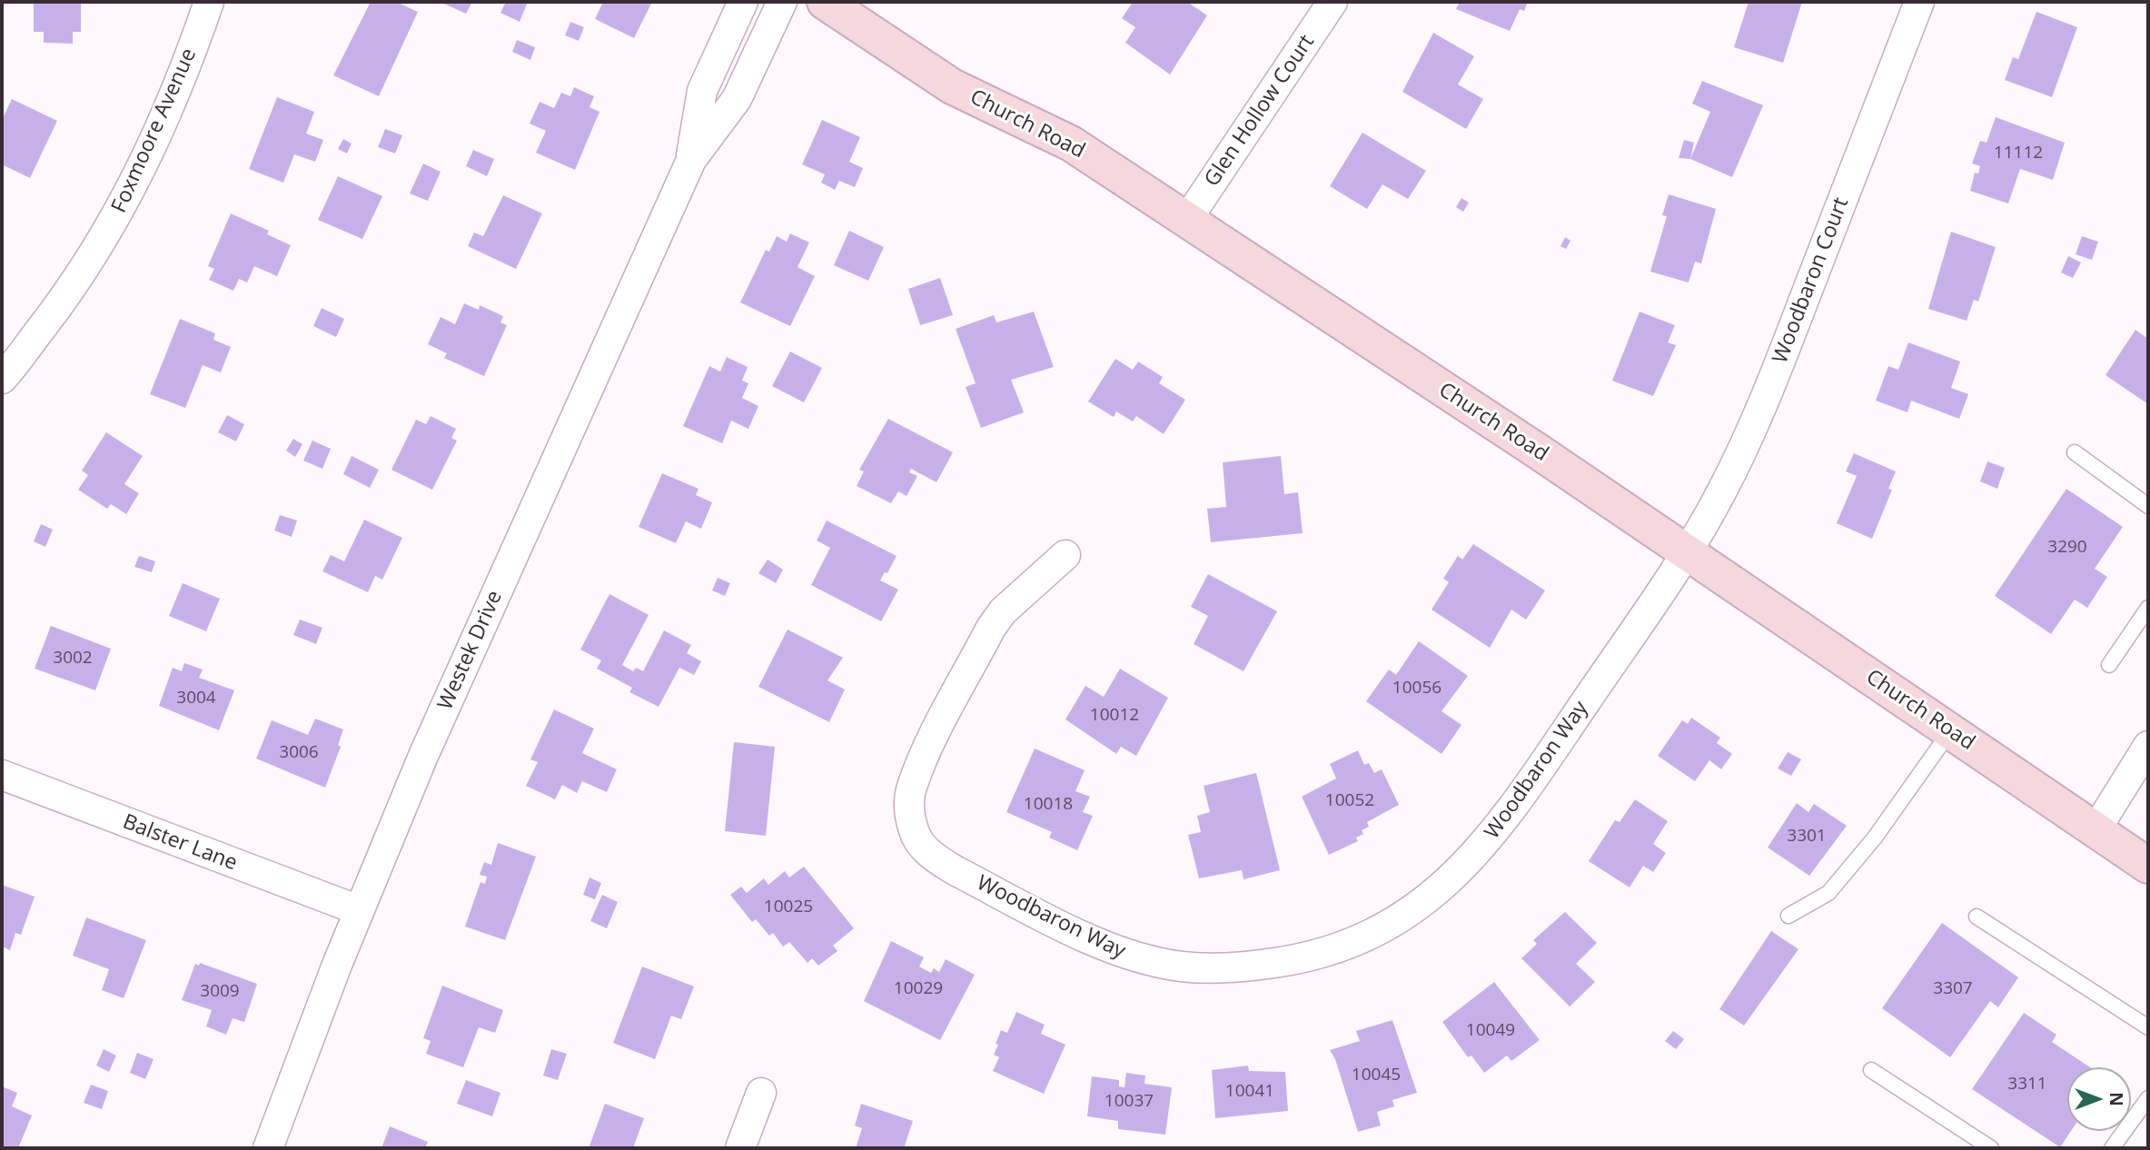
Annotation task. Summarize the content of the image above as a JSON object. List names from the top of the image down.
{
  "streets": {
    "main road": ["Church Road"],
    "street": [
      "Glen Hollow Court",
      "Foxmoore Avenue",
      "Woodbaron Court",
      "Westek Drive",
      "Woodbaron Way",
      "Balster Lane"
    ]
  },
  "crossings": [
    ["Glen Hollow Court", "Church Road"],
    ["Church Road", "Woodbaron Court"],
    ["Church Road", "Woodbaron Way"],
    ["Woodbaron Court", "Woodbaron Way"],
    ["Westek Drive", "Balster Lane"]
  ],
  "house_numbers": [
    "11112",
    "3290",
    "3002",
    "10056",
    "3004",
    "10012",
    "3006",
    "10052",
    "10018",
    "3301",
    "10025",
    "10029",
    "3307",
    "3009",
    "10049",
    "10045",
    "3311",
    "10041",
    "10037"
  ],
  "north": "right"
}
